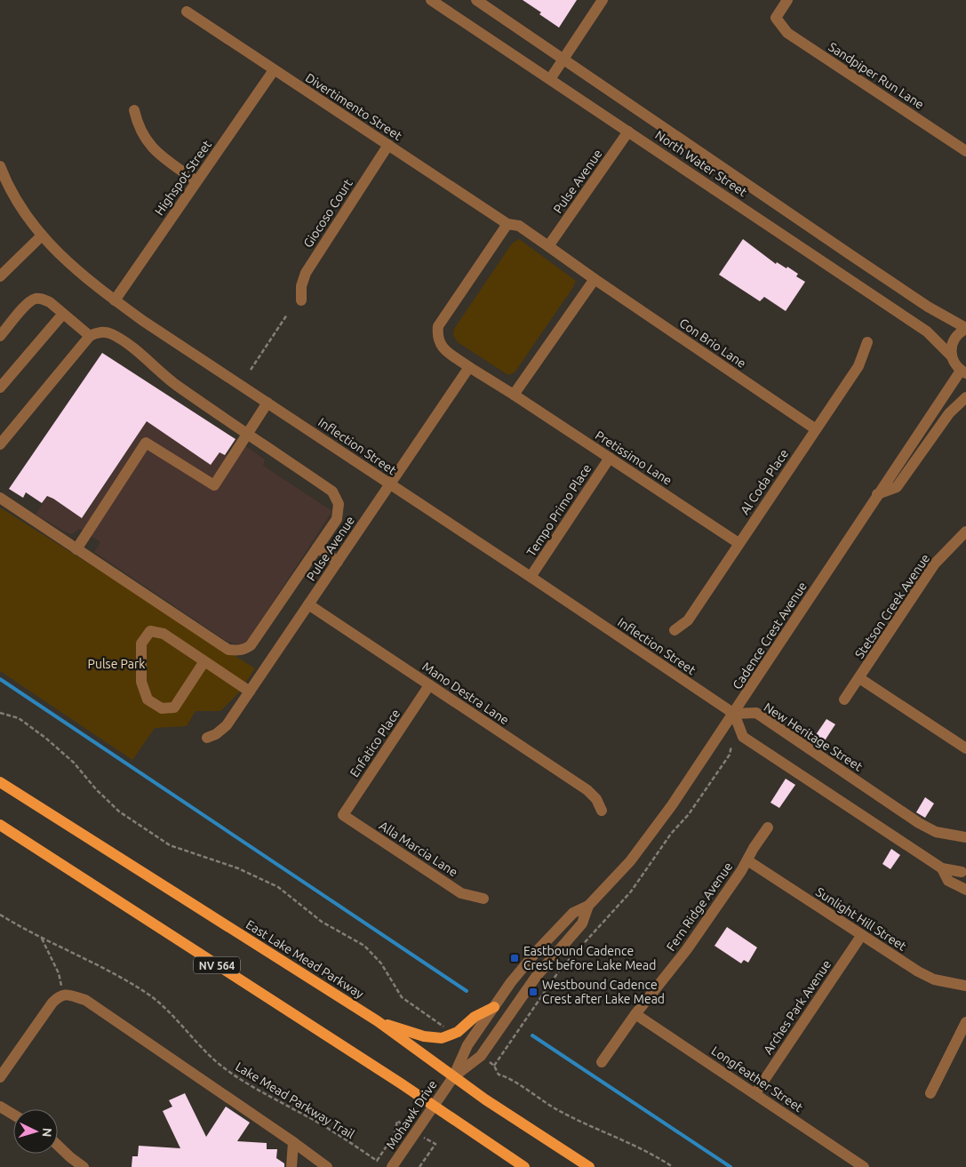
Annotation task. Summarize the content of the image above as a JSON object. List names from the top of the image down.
{
  "streets": {
    "main road": ["East Lake Mead Parkway", "NV 564"],
    "street": [
      "Sandpiper Run Lane",
      "Divertimento Street",
      "North Water Street",
      "Highspot Street",
      "Pulse Avenue",
      "Giocoso Court",
      "Con Brio Lane",
      "Inflection Street",
      "Pretissimo Lane",
      "Al Coda Place",
      "Tempo Primo Place",
      "Stetson Creek Avenue",
      "Cadence Crest Avenue",
      "Mano Destra Lane",
      "New Heritage Street",
      "Enfatico Place",
      "Alla Marcia Lane",
      "Fern Ridge Avenue",
      "Sunlight Hill Street",
      "Arches Park Avenue",
      "Longfeather Street",
      "Mohawk Drive"
    ],
    "path": ["Lake Mead Parkway Trail"]
  },
  "crossings": [
    ["Divertimento Street", "Highspot Street"],
    ["Divertimento Street", "Giocoso Court"],
    ["North Water Street", "Pulse Avenue"],
    ["North Water Street", "Cadence Crest Avenue"],
    ["Highspot Street", "Inflection Street"],
    ["Pulse Avenue", "Inflection Street"],
    ["Pulse Avenue", "Mano Destra Lane"],
    ["Con Brio Lane", "Al Coda Place"],
    ["Inflection Street", "Tempo Primo Place"],
    ["Inflection Street", "Cadence Crest Avenue"],
    ["Inflection Street", "New Heritage Street"],
    ["Pretissimo Lane", "Al Coda Place"],
    ["Pretissimo Lane", "Tempo Primo Place"],
    ["Cadence Crest Avenue", "New Heritage Street"],
    ["Cadence Crest Avenue", "East Lake Mead Parkway"],
    ["Cadence Crest Avenue", "Mohawk Drive"],
    ["Mano Destra Lane", "Enfatico Place"],
    ["Enfatico Place", "Alla Marcia Lane"],
    ["Fern Ridge Avenue", "Sunlight Hill Street"],
    ["Fern Ridge Avenue", "Longfeather Street"],
    ["Sunlight Hill Street", "Arches Park Avenue"],
    ["East Lake Mead Parkway", "Mohawk Drive"],
    ["NV 564", "Mohawk Drive"],
    ["Arches Park Avenue", "Longfeather Street"],
    ["Lake Mead Parkway Trail", "Mohawk Drive"]
  ],
  "parks": ["Pulse Park"],
  "places": {
    "transit": ["Eastbound Cadence Crest before Lake Mead", "Westbound Cadence Crest after Lake Mead"]
  },
  "north": "right"
}
